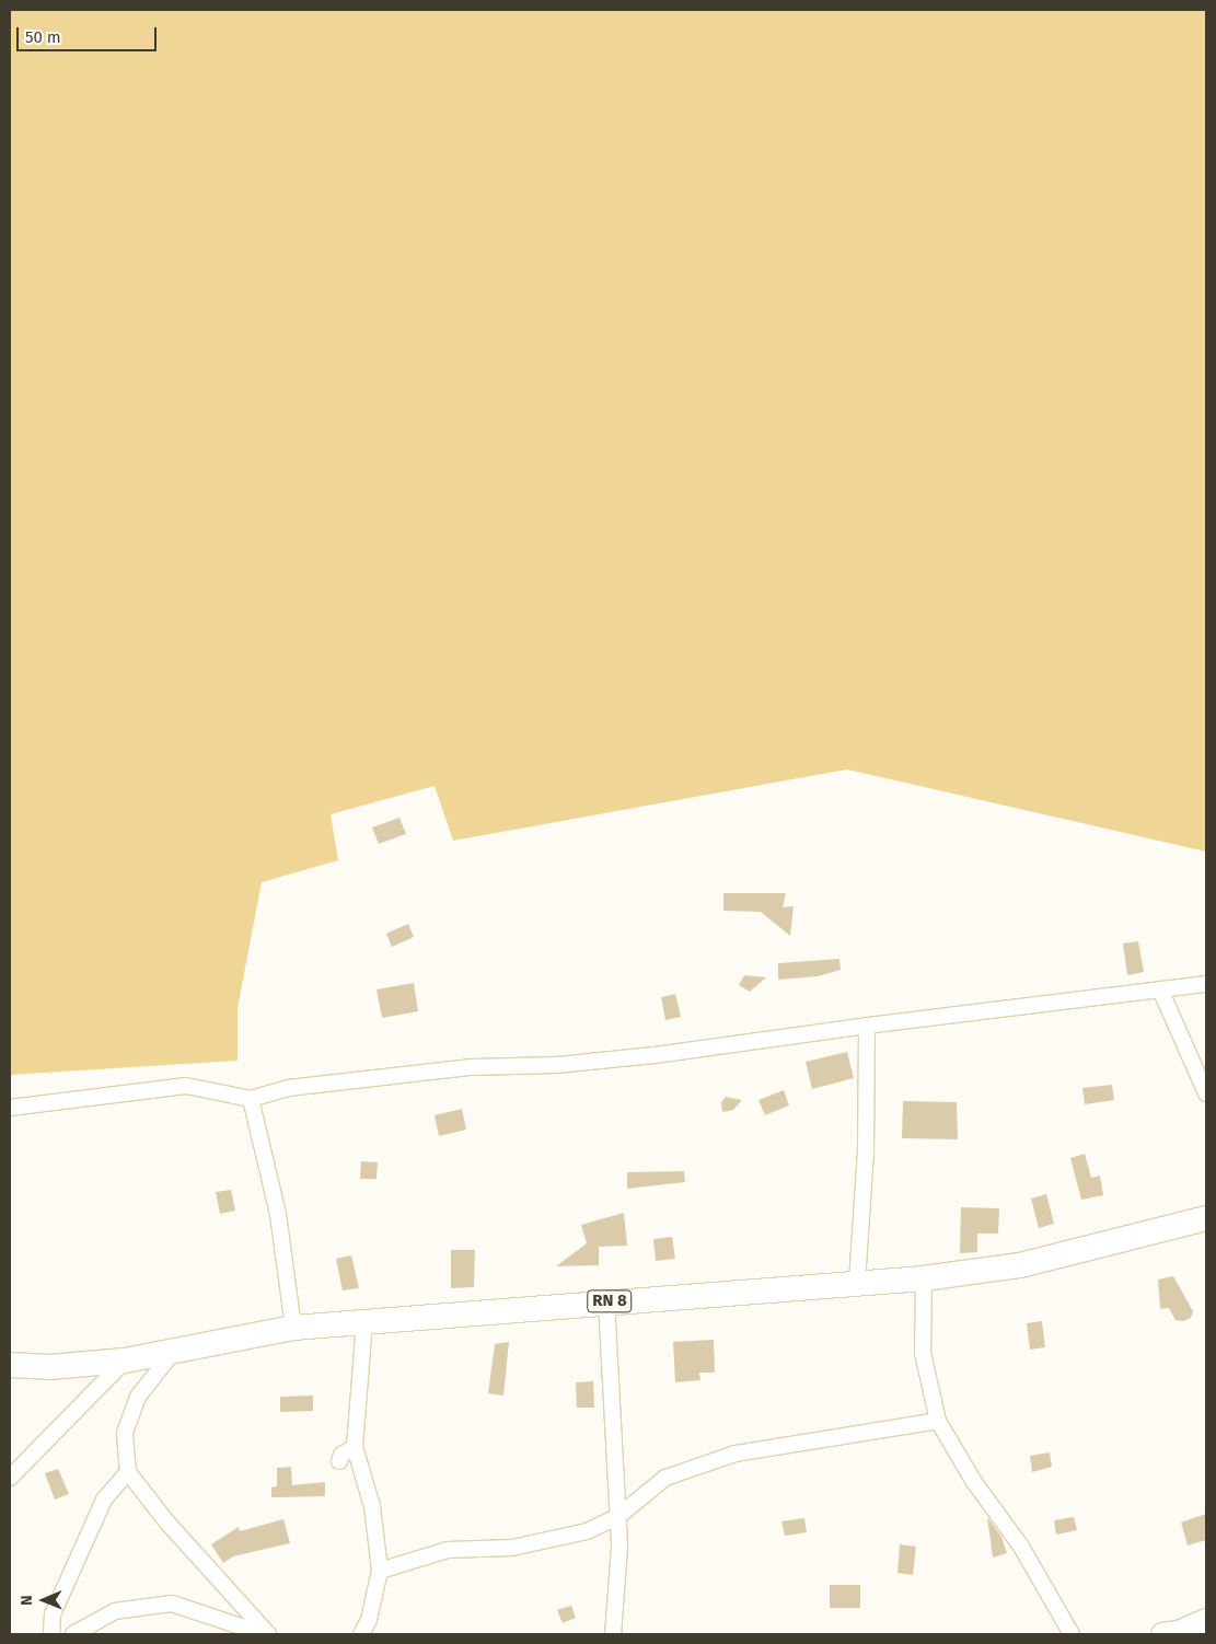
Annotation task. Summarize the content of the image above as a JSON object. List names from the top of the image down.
{
  "streets": {
    "main road": ["RN 8"]
  },
  "scale_bar": "50 m",
  "north": "left"
}
